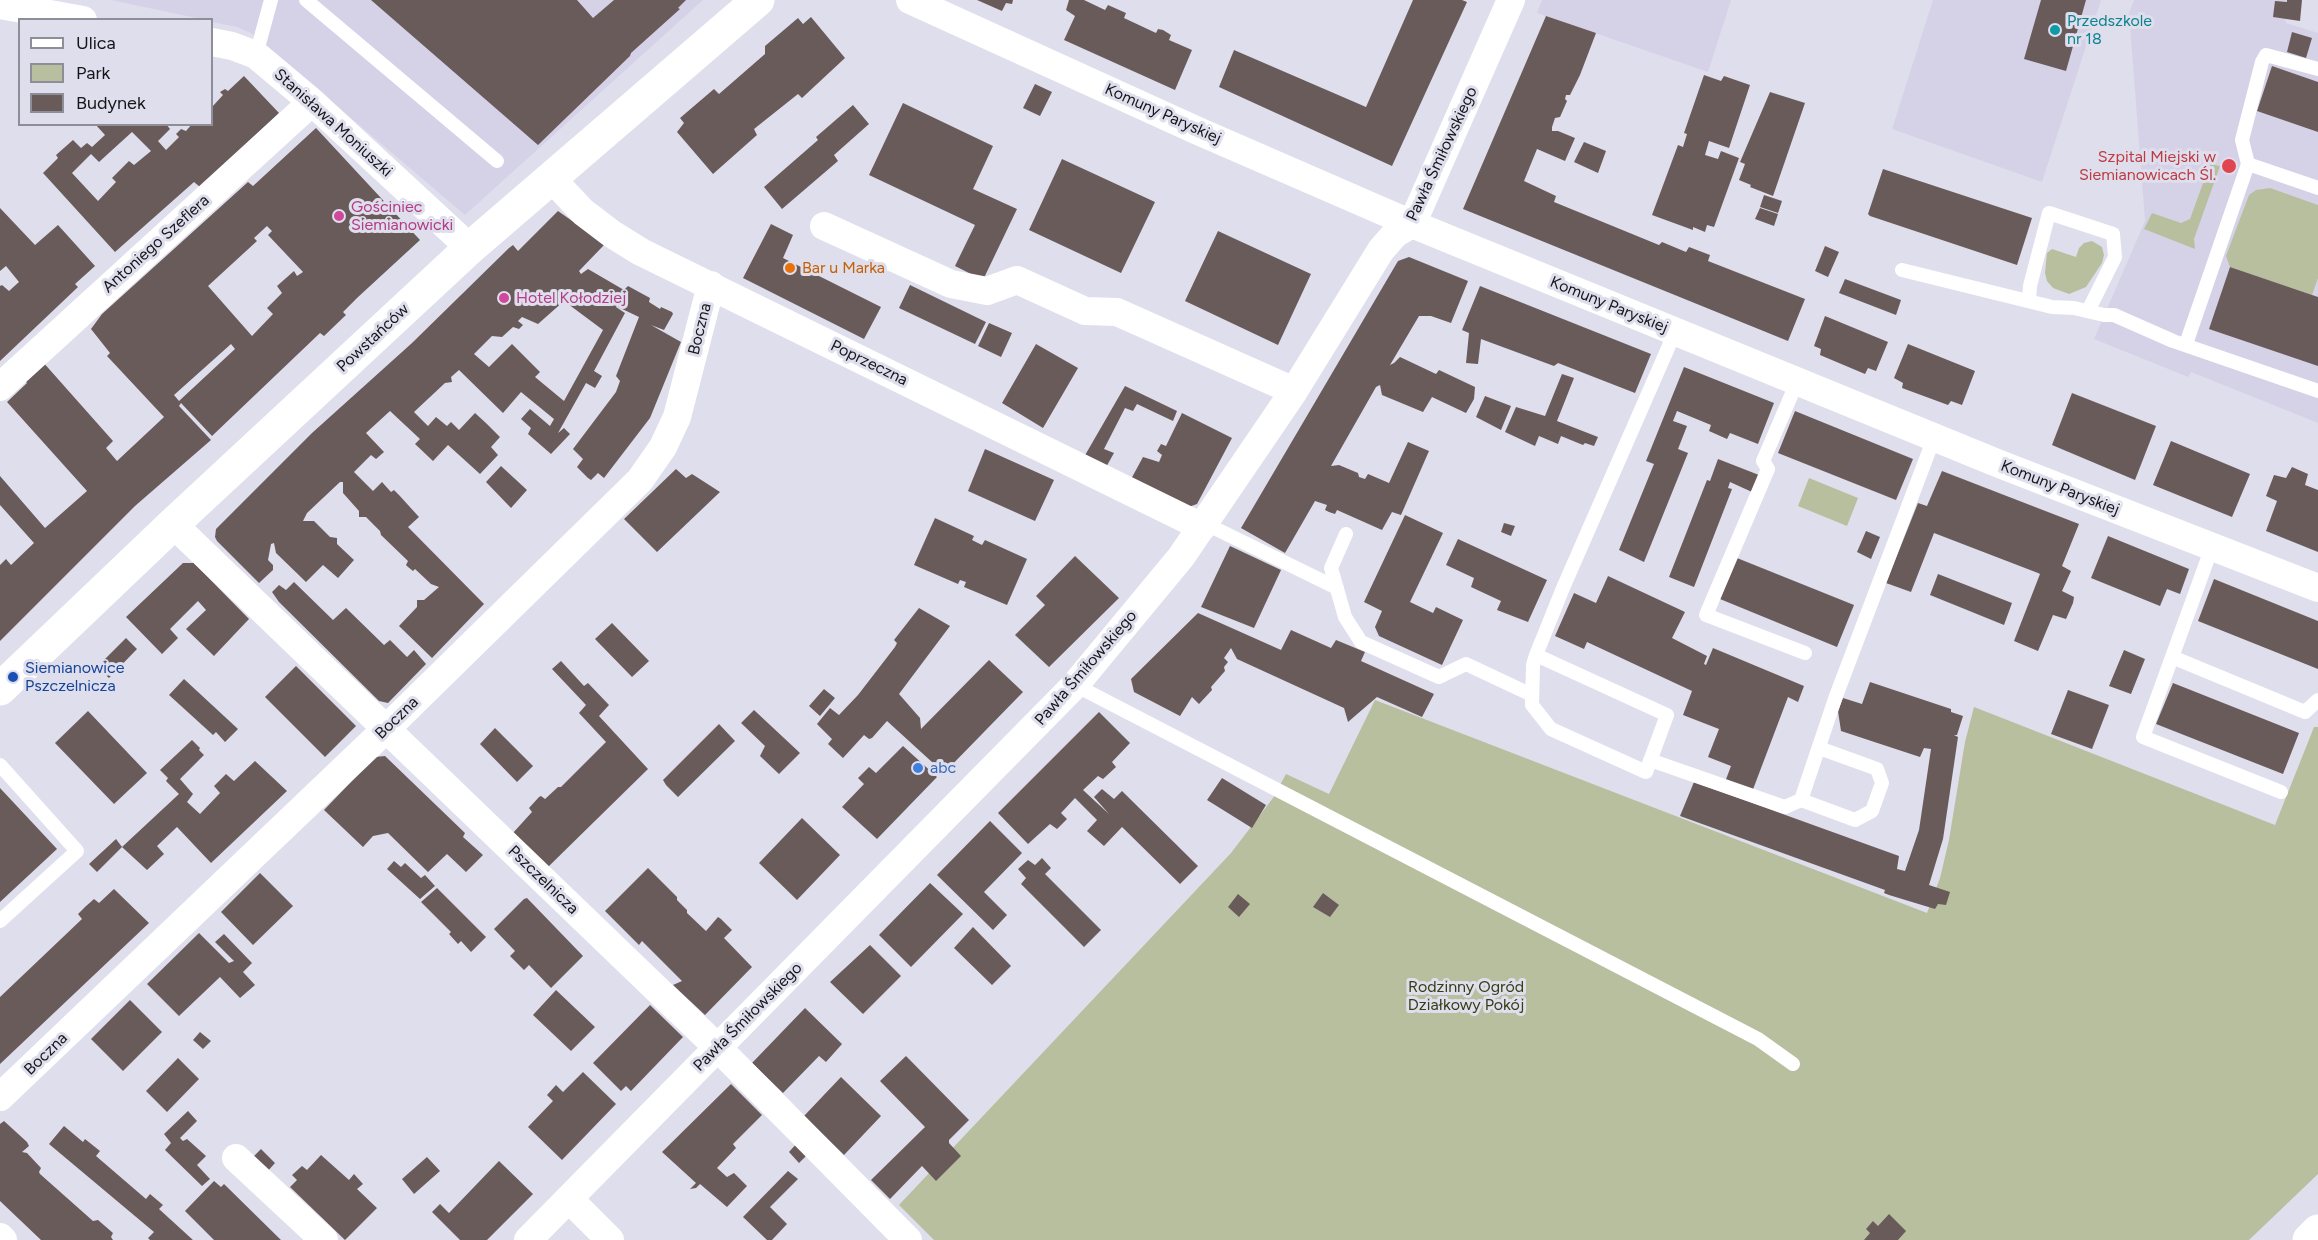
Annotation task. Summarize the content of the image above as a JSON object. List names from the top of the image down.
{
  "streets": {
    "street": [
      "Komuny Paryskiej",
      "Stanisława Moniuszki",
      "Pawła Śmiłowskiego",
      "Antoniego Szeflera",
      "Boczna",
      "Powstańców",
      "Poprzeczna",
      "Pszczelnicza"
    ]
  },
  "crossings": [
    ["Komuny Paryskiej", "Pawła Śmiłowskiego"],
    ["Stanisława Moniuszki", "Antoniego Szeflera"],
    ["Stanisława Moniuszki", "Powstańców"],
    ["Pawła Śmiłowskiego", "Poprzeczna"],
    ["Pawła Śmiłowskiego", "Pszczelnicza"],
    ["Boczna", "Poprzeczna"],
    ["Boczna", "Pszczelnicza"],
    ["Powstańców", "Poprzeczna"],
    ["Powstańców", "Pszczelnicza"]
  ],
  "parks": ["Rodzinny Ogród Działkowy Pokój"],
  "places": [
    "Przedszkole nr 18",
    "Szpital Miejski w Siemianowicach Śl.",
    "Gościniec Siemianowicki",
    "Bar u Marka",
    "Hotel Kołodziej",
    "Siemianowice Pszczelnicza",
    "abc"
  ],
  "legend": ["Ulica", "Park", "Budynek"]
}
